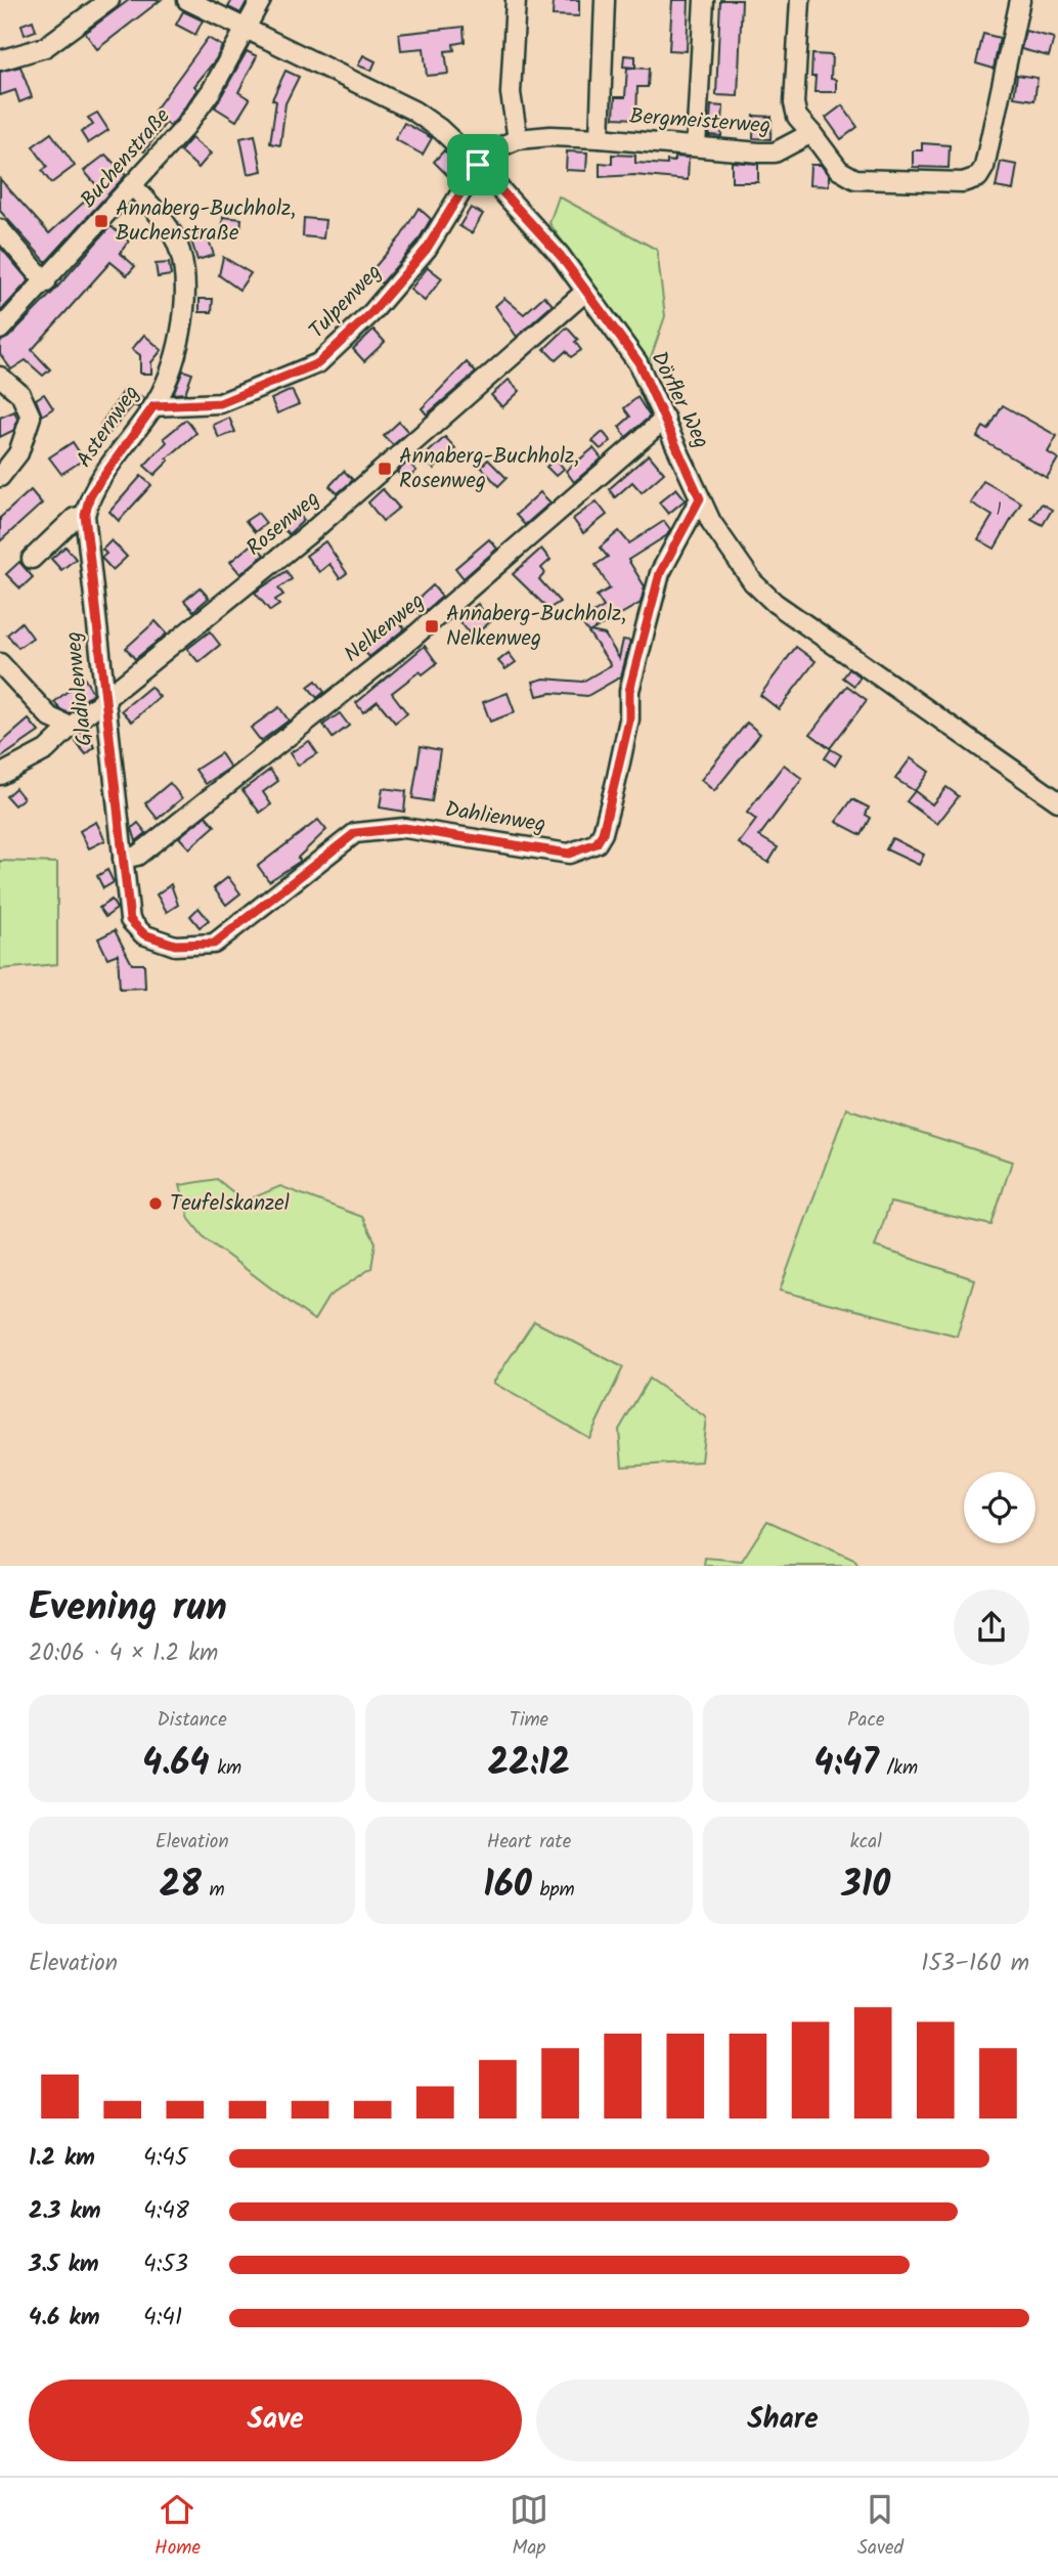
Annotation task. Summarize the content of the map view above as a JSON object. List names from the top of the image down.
{
  "streets": {
    "street": [
      "Bergmeisterweg",
      "Buchenstraße",
      "Tulpenweg",
      "Dörfler Weg",
      "Asternweg",
      "Rosenweg",
      "Nelkenweg",
      "Gladiolenweg",
      "Dahlienweg"
    ]
  },
  "crossings": [
    ["Bergmeisterweg", "Tulpenweg"],
    ["Bergmeisterweg", "Dörfler Weg"],
    ["Buchenstraße", "Dörfler Weg"],
    ["Buchenstraße", "Asternweg"],
    ["Tulpenweg", "Dörfler Weg"],
    ["Tulpenweg", "Asternweg"],
    ["Dörfler Weg", "Rosenweg"],
    ["Dörfler Weg", "Nelkenweg"],
    ["Dörfler Weg", "Dahlienweg"],
    ["Asternweg", "Gladiolenweg"],
    ["Rosenweg", "Gladiolenweg"],
    ["Nelkenweg", "Gladiolenweg"],
    ["Nelkenweg", "Dahlienweg"],
    ["Gladiolenweg", "Dahlienweg"]
  ],
  "places": {
    "transit": ["Annaberg-Buchholz, Buchenstraße", "Annaberg-Buchholz, Rosenweg", "Annaberg-Buchholz, Nelkenweg"],
    "other": ["Teufelskanzel"]
  },
  "house_numbers": ["1"],
  "page": {
    "heading": ["Evening run", "20:06 · 4 × 1.2 km"],
    "stats": [
      ["Distance", "4.64 km"],
      ["Time", "22:12"],
      ["Pace", "4:47 /km"],
      ["Elevation", "28 m"],
      ["Heart rate", "160 bpm"],
      ["kcal", "310"]
    ],
    "chart": ["Elevation", "153–160 m"],
    "list": [
      {
        "name": "1.2 km",
        "note": "4:45"
      },
      {
        "name": "2.3 km",
        "note": "4:48"
      },
      {
        "name": "3.5 km",
        "note": "4:53"
      },
      {
        "name": "4.6 km",
        "note": "4:41"
      }
    ],
    "buttons": ["Save", "Share"],
    "tabs": ["Home", "Map", "Saved"]
  }
}
